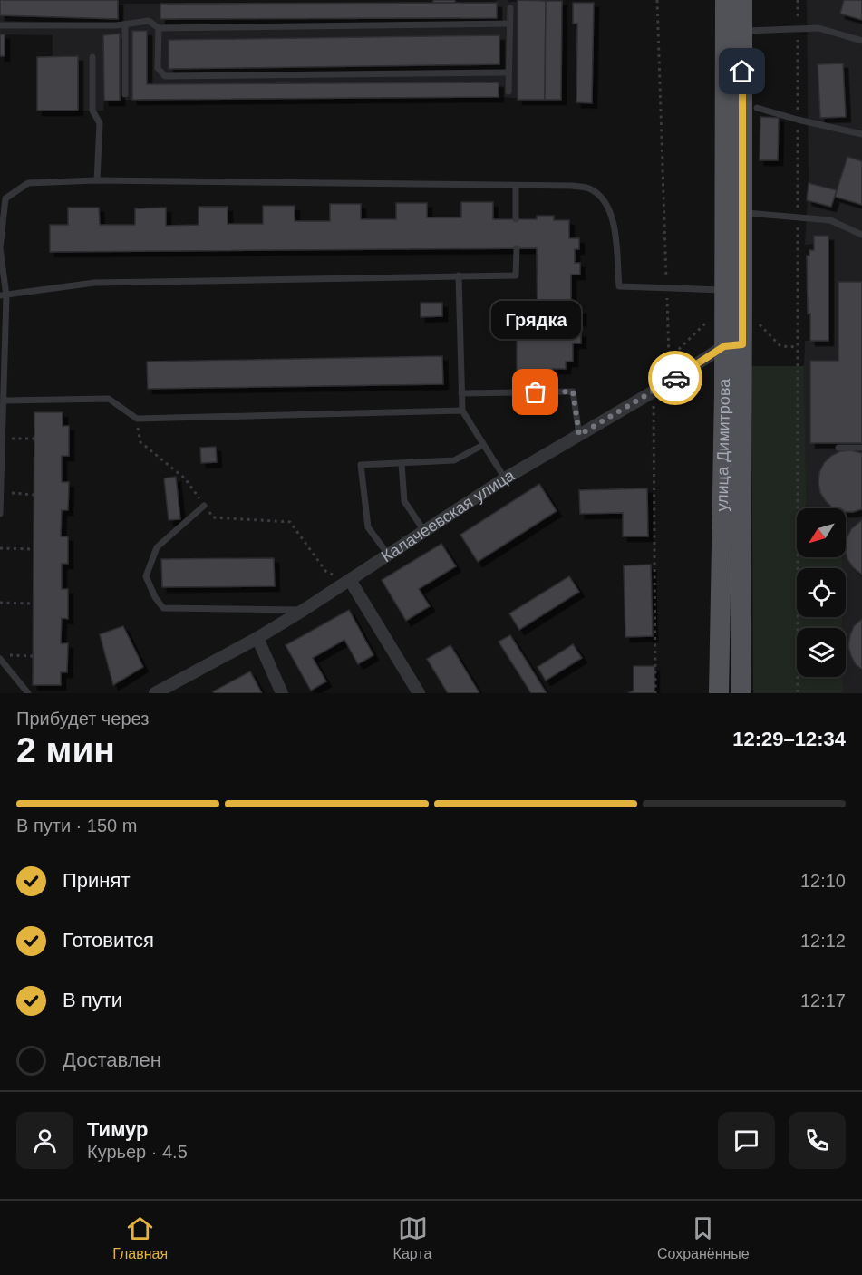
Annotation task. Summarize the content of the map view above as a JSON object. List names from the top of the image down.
{
  "streets": {
    "main road": ["улица Димитрова"],
    "street": ["Калачеевская улица"]
  },
  "crossings": [
    ["улица Димитрова", "Калачеевская улица"]
  ],
  "places": ["Грядка"],
  "north": "bottom left",
  "page": {
    "bubble": "Грядка",
    "heading": ["2 мин", "Прибудет через", "12:29–12:34"],
    "panel": ["Тимур", "Курьер · 4.5"],
    "bar": "В пути · 150 m",
    "list": [
      ["Принят", "12:10"],
      ["Готовится", "12:12"],
      ["В пути", "12:17"],
      "Доставлен"
    ],
    "tabs": ["Главная", "Карта", "Сохранённые"]
  }
}
